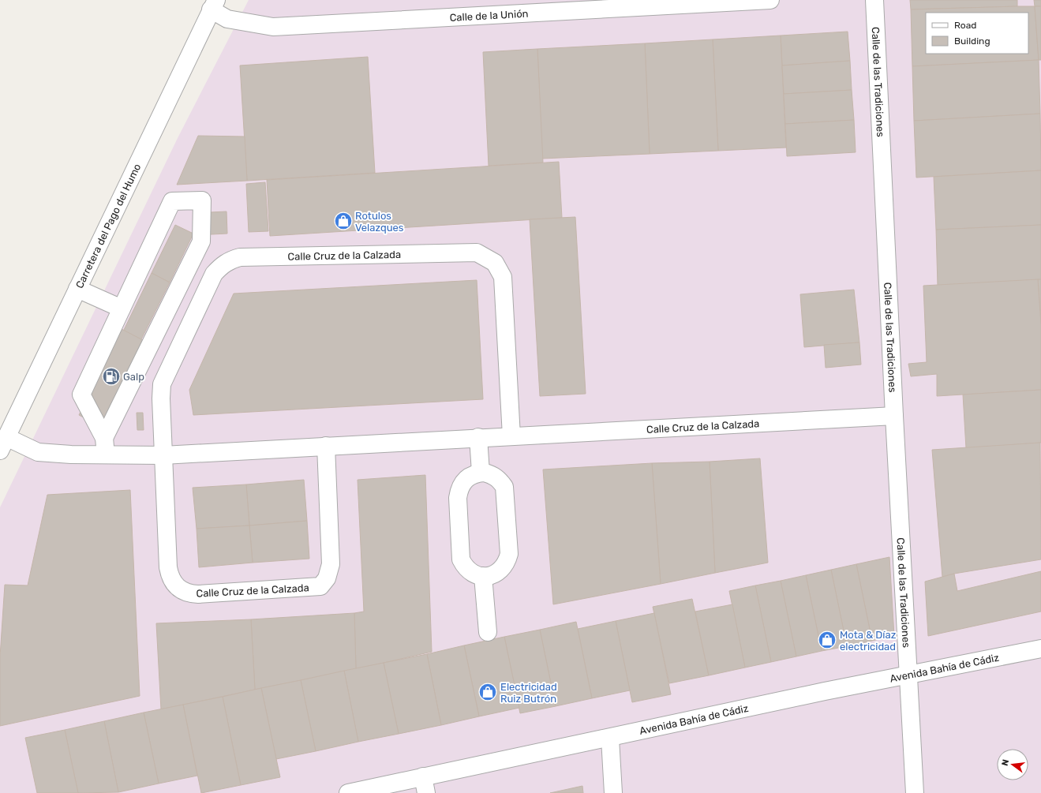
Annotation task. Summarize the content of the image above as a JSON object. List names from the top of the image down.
{
  "streets": {
    "street": [
      "Calle de la Unión",
      "Calle de las Tradiciones",
      "Carretera del Pago del Humo",
      "Calle Cruz de la Calzada",
      "Avenida Bahía de Cádiz"
    ]
  },
  "crossings": [
    ["Calle de la Unión", "Carretera del Pago del Humo"],
    ["Calle de las Tradiciones", "Calle Cruz de la Calzada"],
    ["Calle de las Tradiciones", "Avenida Bahía de Cádiz"],
    ["Carretera del Pago del Humo", "Calle Cruz de la Calzada"]
  ],
  "places": {
    "shop": ["Rotulos Velazques", "Mota & Díaz electricidad", "Electricidad Ruiz Butrón"],
    "fuel station": ["Galp"]
  },
  "legend": ["Road", "Building"],
  "north": "left"
}
